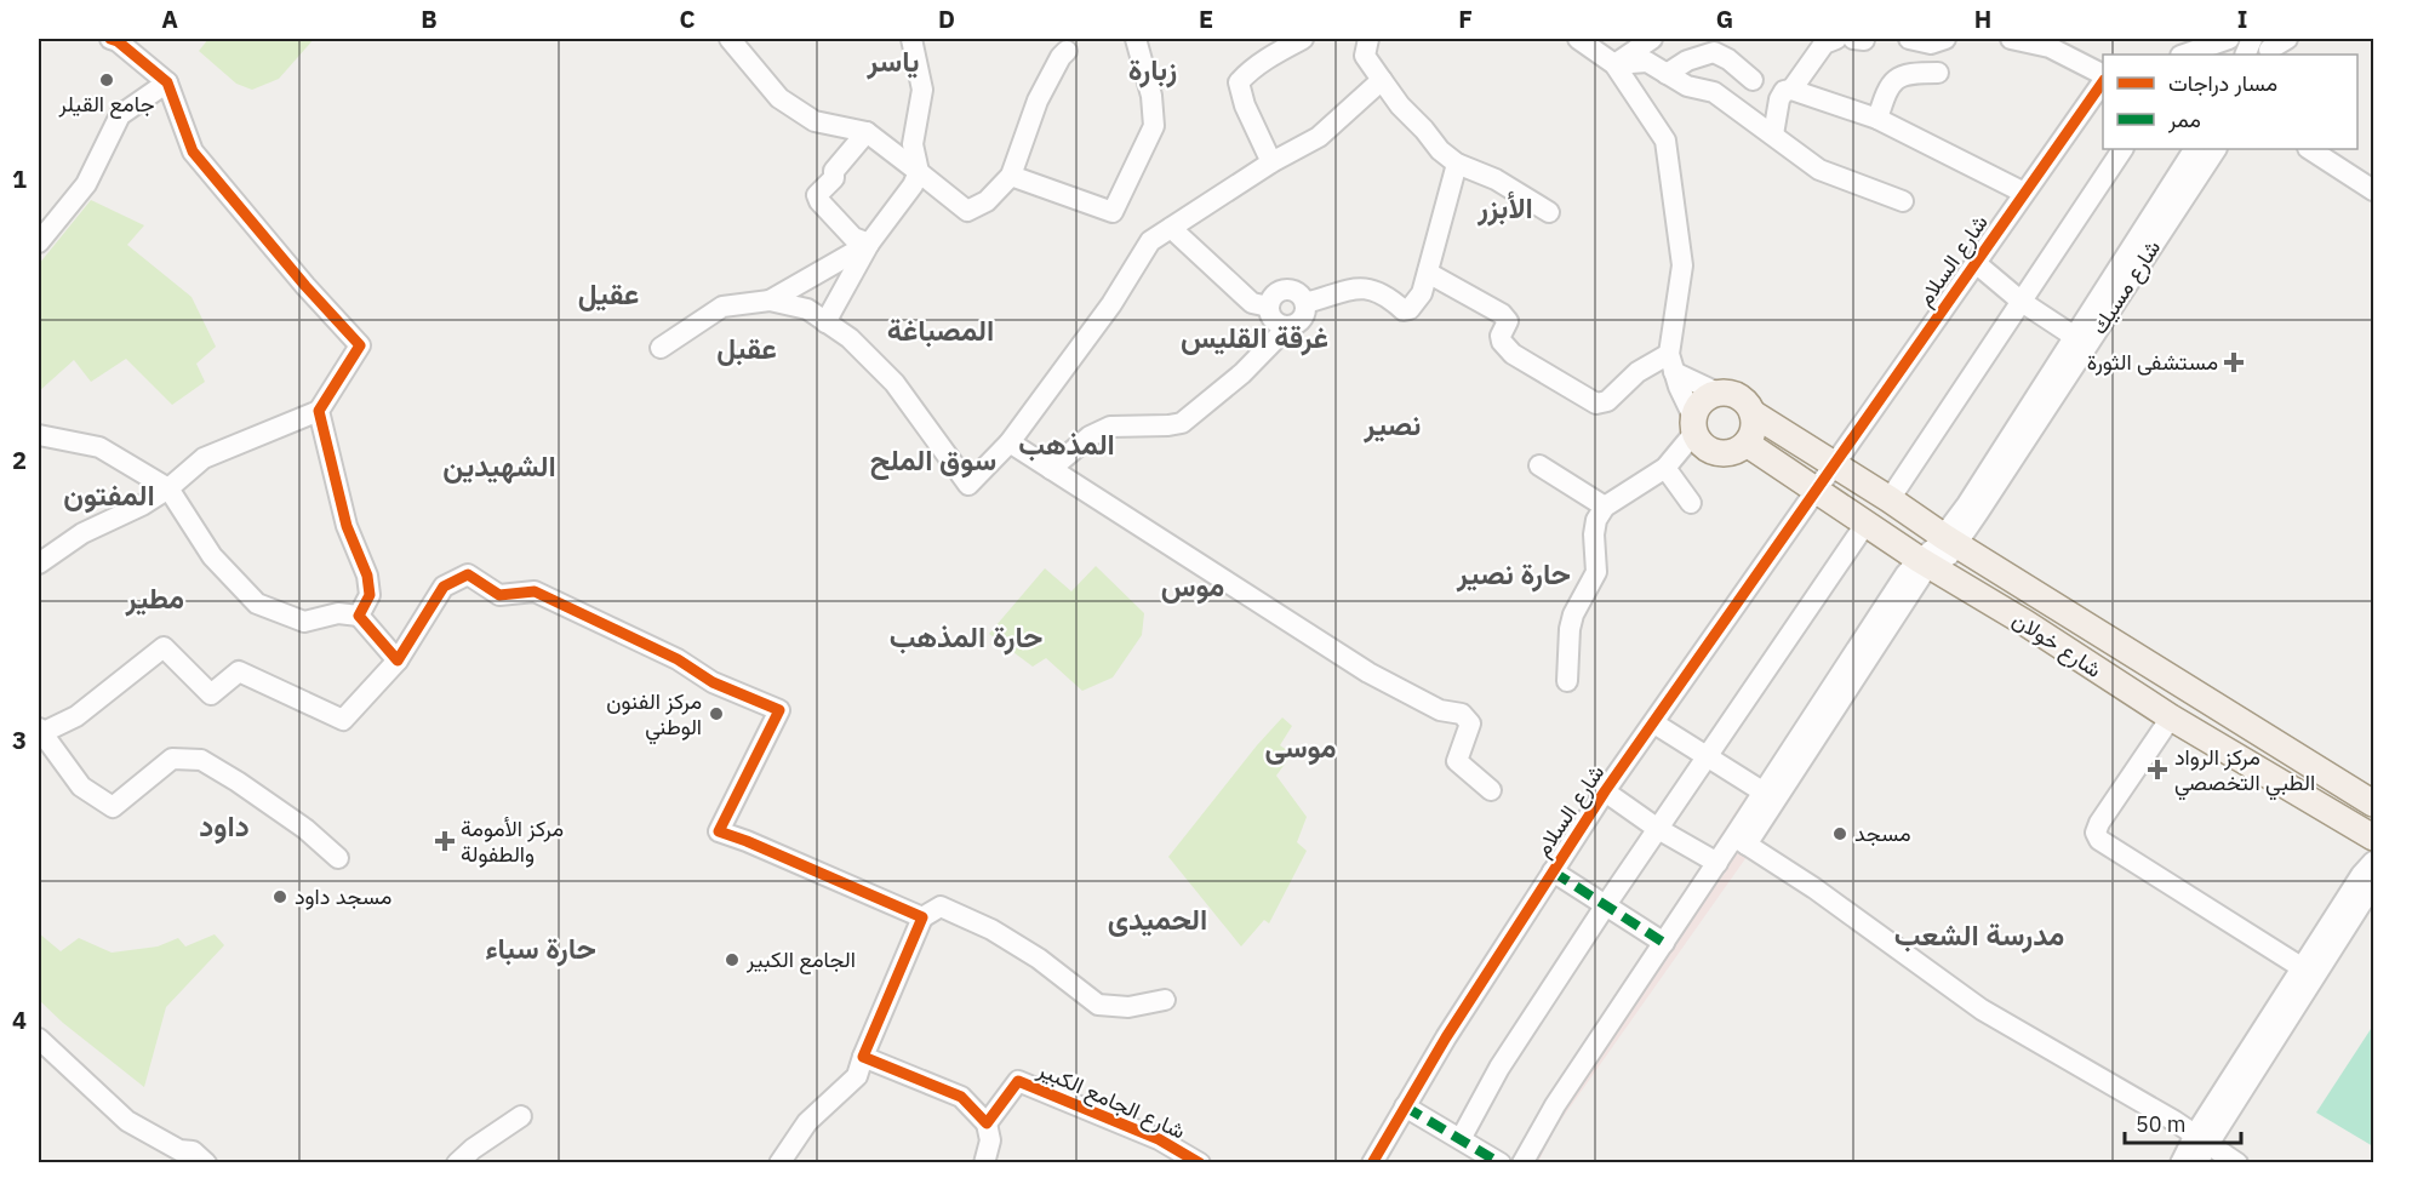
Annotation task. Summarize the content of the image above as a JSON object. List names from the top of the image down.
{
  "streets": {
    "main road": ["شارع خولان"],
    "street": ["شارع السلام", "شارع مسيك", "شارع الجامع الكبير"]
  },
  "crossings": [
    ["شارع السلام", "شارع خولان"],
    ["شارع مسيك", "شارع خولان"]
  ],
  "districts": [
    "ياسر",
    "زبارة",
    "الأبزر",
    "عقيل",
    "المصباغة",
    "غرقة القليس",
    "عقبل",
    "نصير",
    "المذهب",
    "سوق الملح",
    "الشهيدين",
    "المفتون",
    "حارة نصير",
    "موس",
    "مطير",
    "حارة المذهب",
    "موسى",
    "داود",
    "الحميدى",
    "مدرسة الشعب",
    "حارة سباء"
  ],
  "places": {
    "other": [
      "جامع القيلر",
      "مركز الفنون الوطني",
      "مسجد",
      "مسجد داود",
      "الجامع الكبير"
    ],
    "health": ["مستشفى الثورة", "مركز الرواد الطبي التخصصي", "مركز الأمومة والطفولة"]
  },
  "legend": ["مسار دراجات", "ممر"],
  "scale_bar": "50 m",
  "grid": {
    "columns": [
      "A",
      "B",
      "C",
      "D",
      "E",
      "F",
      "G",
      "H",
      "I"
    ],
    "rows": [
      "1",
      "2",
      "3",
      "4"
    ]
  }
}
